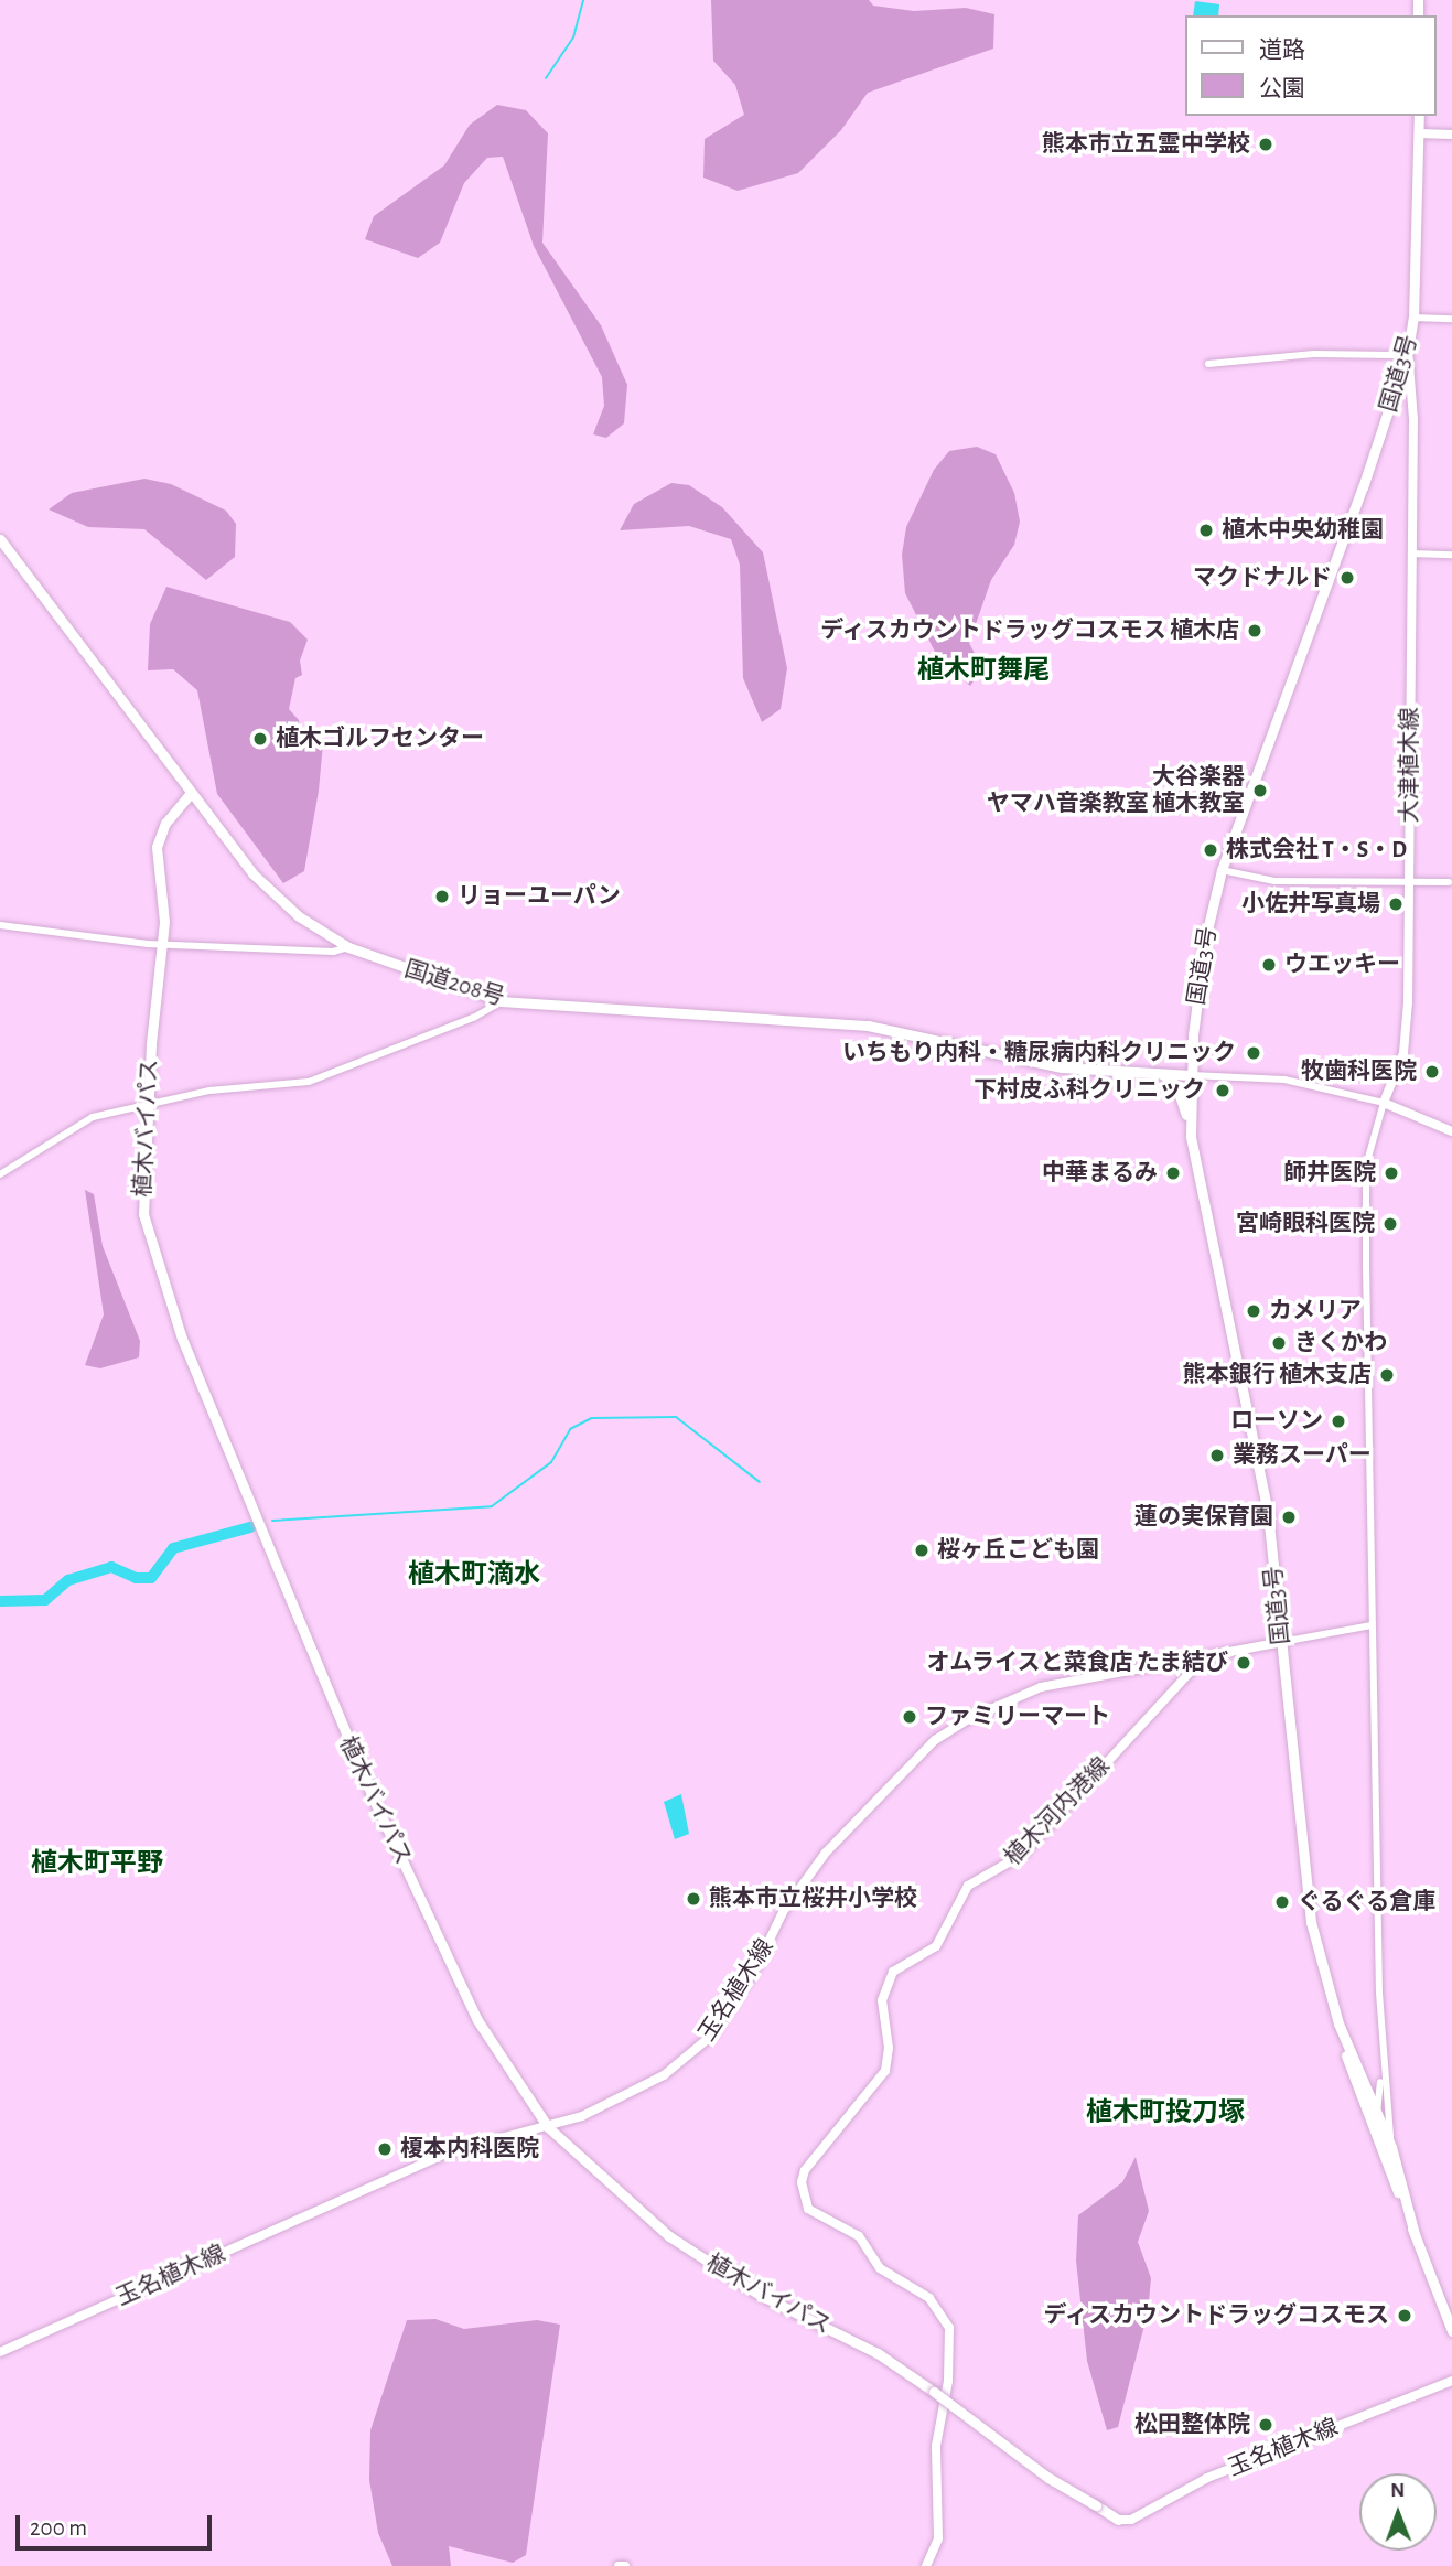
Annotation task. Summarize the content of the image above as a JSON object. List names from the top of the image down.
{
  "streets": {
    "highway": ["国道3号", "国道208号", "植木バイパス"],
    "main road": ["大津植木線", "植木河内港線", "玉名植木線"]
  },
  "crossings": [
    ["国道3号", "大津植木線"],
    ["国道3号", "国道208号"],
    ["国道208号", "植木バイパス"],
    ["植木バイパス", "玉名植木線"],
    ["植木河内港線", "玉名植木線"]
  ],
  "districts": [
    "植木町舞尾",
    "植木町滴水",
    "植木町平野",
    "植木町投刀塚"
  ],
  "places": [
    "熊本市立五霊中学校",
    "植木中央幼稚園",
    "マクドナルド",
    "ディスカウントドラッグコスモス 植木店",
    "植木ゴルフセンター",
    "大谷楽器 ヤマハ音楽教室 植木教室",
    "株式会社 T・S・D",
    "リョーユーパン",
    "小佐井写真場",
    "ウエッキー",
    "いちもり内科・糖尿病内科クリニック",
    "牧歯科医院",
    "下村皮ふ科クリニック",
    "中華まるみ",
    "師井医院",
    "宮崎眼科医院",
    "カメリア",
    "きくかわ",
    "熊本銀行 植木支店",
    "ローソン",
    "業務スーパー",
    "蓮の実保育園",
    "桜ヶ丘こども園",
    "オムライスと菜食店 たま結び",
    "ファミリーマート",
    "熊本市立桜井小学校",
    "ぐるぐる倉庫",
    "榎本内科医院",
    "ディスカウントドラッグコスモス",
    "松田整体院"
  ],
  "legend": ["道路", "公園"],
  "scale_bar": "200 m",
  "north": "top"
}
